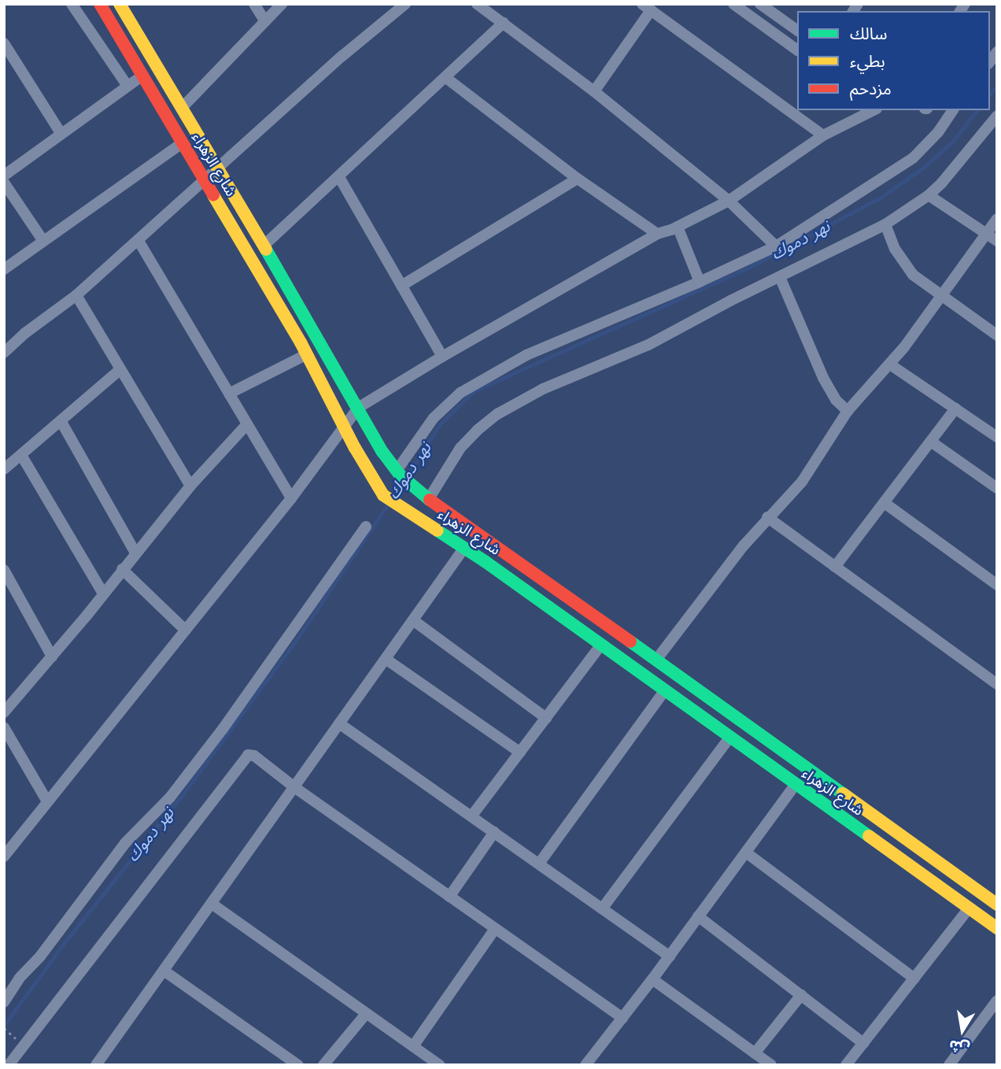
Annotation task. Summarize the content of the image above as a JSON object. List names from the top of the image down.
{
  "streets": {
    "main road": ["شارع الزهراء"]
  },
  "water": ["نهر دموك"],
  "legend": ["سالك", "بطيء", "مزدحم"],
  "north": "bottom"
}
